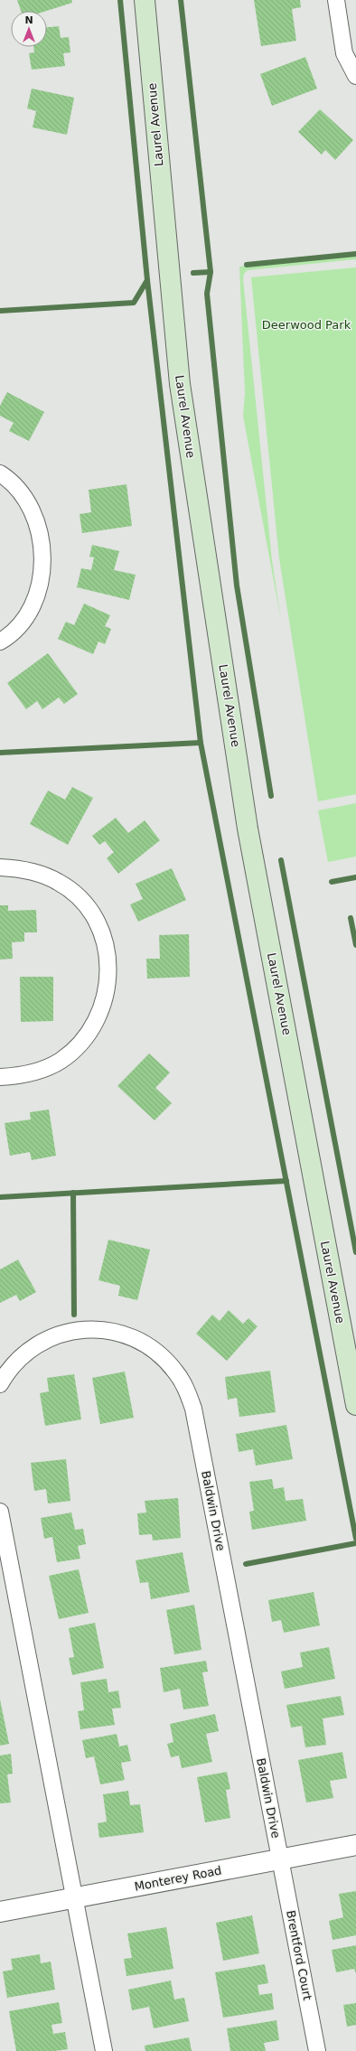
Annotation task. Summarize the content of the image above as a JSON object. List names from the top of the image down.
{
  "streets": {
    "main road": ["Laurel Avenue"],
    "street": ["Baldwin Drive", "Monterey Road", "Brentford Court"]
  },
  "crossings": [
    ["Baldwin Drive", "Monterey Road"],
    ["Baldwin Drive", "Brentford Court"],
    ["Monterey Road", "Brentford Court"]
  ],
  "parks": ["Deerwood Park"],
  "north": "top"
}
